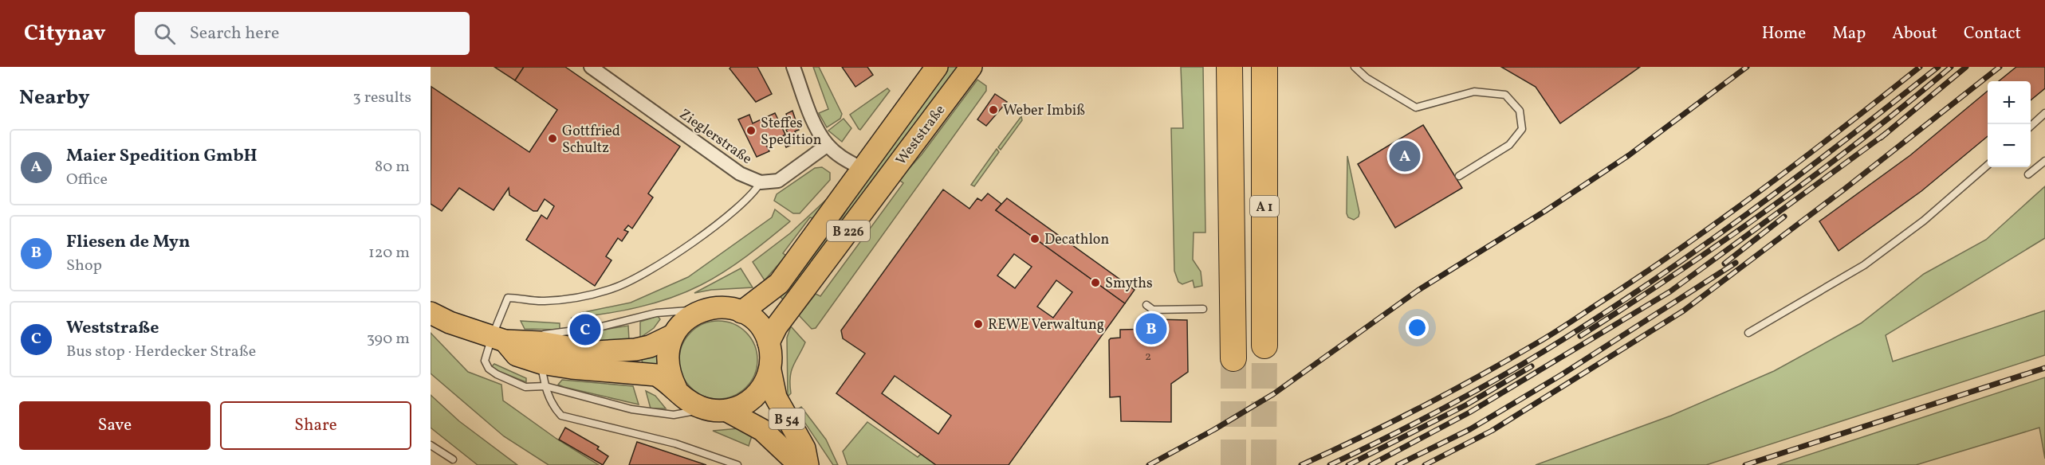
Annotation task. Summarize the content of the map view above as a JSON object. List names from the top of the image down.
{
  "streets": {
    "highway": ["A 1"],
    "main road": ["Weststraße", "B 226", "B 54"],
    "street": ["Zieglerstraße"]
  },
  "crossings": [
    ["Weststraße", "B 54"]
  ],
  "places": [
    "Weber Imbiß",
    "Steffes Spedition",
    "Gottfried Schultz",
    "Decathlon",
    "Smyths",
    "REWE Verwaltung"
  ],
  "house_numbers": ["2"],
  "page": {
    "header": "Citynav",
    "search": "Search here",
    "nav": [
      "Home",
      "Map",
      "About",
      "Contact"
    ],
    "heading": ["Nearby", "3 results"],
    "map_buttons": ["+", "−"],
    "list": [
      {
        "mark": "A",
        "name": "Maier Spedition GmbH",
        "note": "Office",
        "value": "80 m"
      },
      {
        "mark": "B",
        "name": "Fliesen de Myn",
        "note": "Shop",
        "value": "120 m"
      },
      {
        "mark": "C",
        "name": "Weststraße",
        "note": "Bus stop · Herdecker Straße",
        "value": "390 m"
      }
    ],
    "pins": ["A", "B", "C"],
    "buttons": ["Save", "Share"]
  }
}
